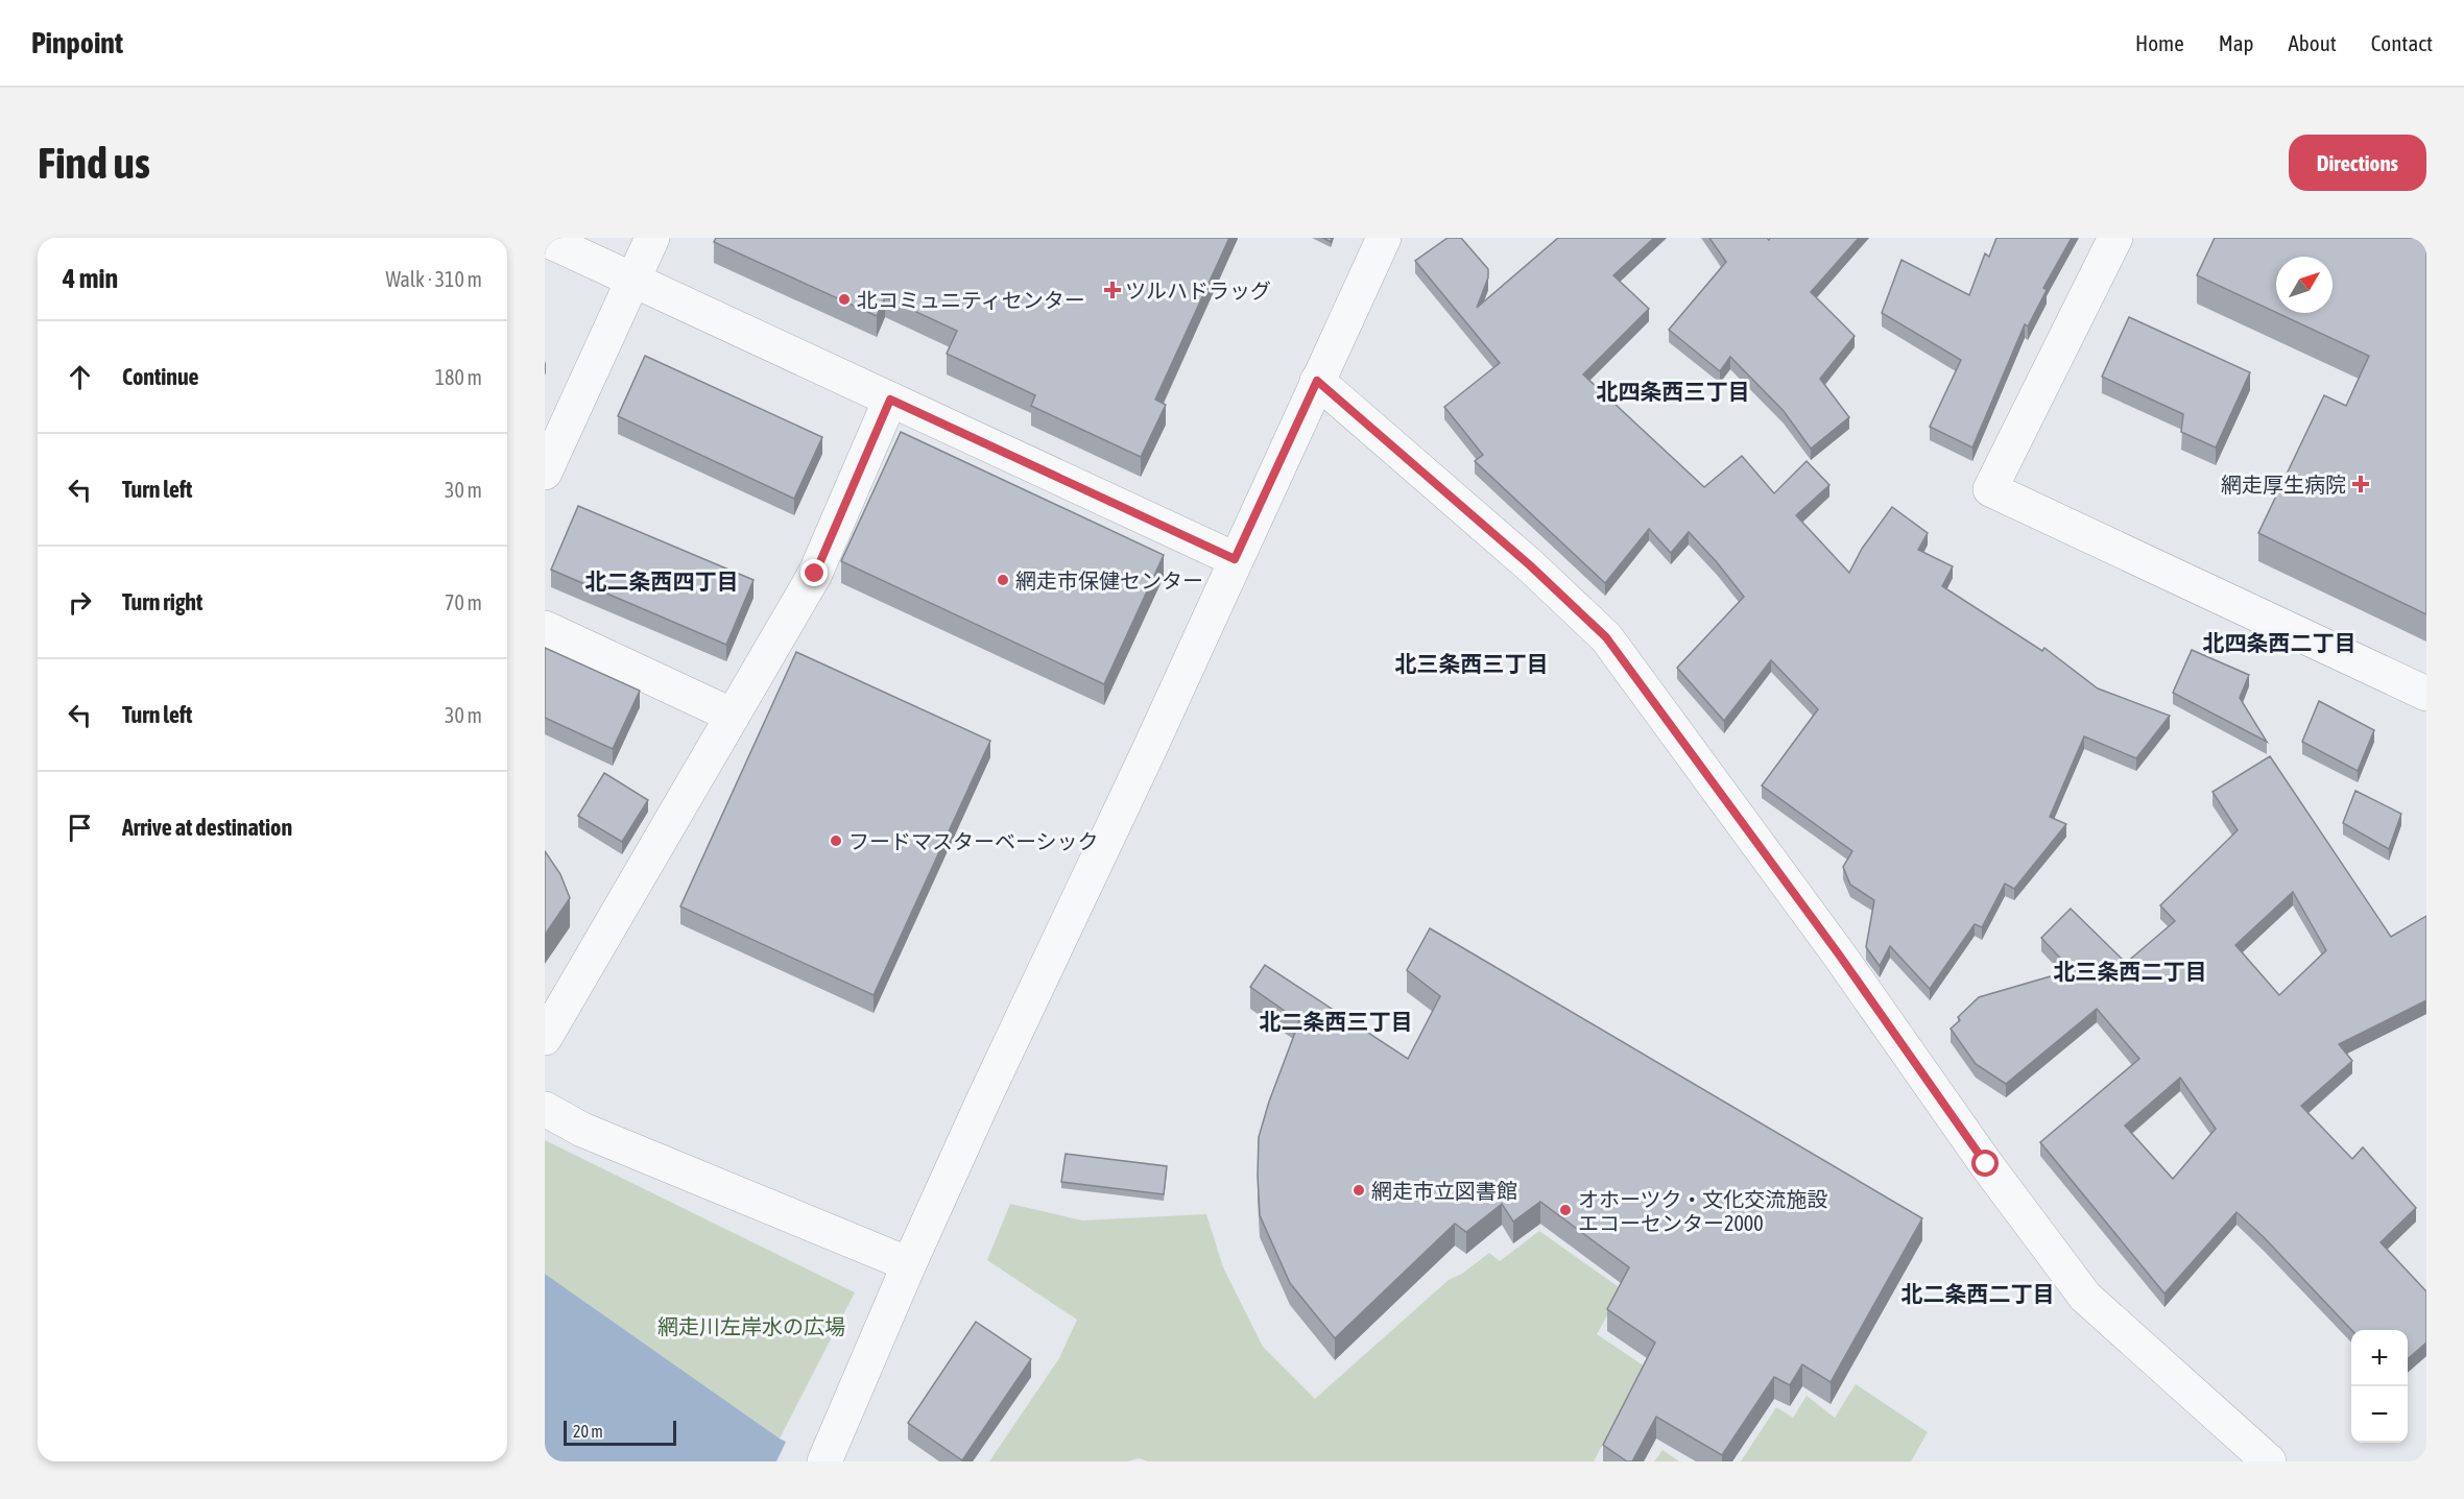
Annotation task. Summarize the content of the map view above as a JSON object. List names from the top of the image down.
{
  "districts": [
    "北四条西三丁目",
    "北二条西四丁目",
    "北四条西二丁目",
    "北三条西三丁目",
    "北三条西二丁目",
    "北二条西三丁目",
    "北二条西二丁目"
  ],
  "parks": ["網走川左岸水の広場"],
  "places": {
    "health": ["ツルハドラッグ", "網走厚生病院"],
    "other": [
      "北コミュニティセンター",
      "網走市保健センター",
      "フードマスターベーシック",
      "網走市立図書館",
      "オホーツク・文化交流施設 エコーセンター2000"
    ]
  },
  "scale_bar": "20 m",
  "north": "top right",
  "page": {
    "header": "Pinpoint",
    "nav": [
      "Home",
      "Map",
      "About",
      "Contact"
    ],
    "buttons": "Directions",
    "title": "Find us",
    "heading": ["4 min", "Walk · 310 m"],
    "list": [
      ["Continue", "180 m"],
      ["Turn left", "30 m"],
      ["Turn right", "70 m"],
      ["Turn left", "30 m"],
      "Arrive at destination"
    ],
    "map_buttons": ["+", "−"],
    "scale": "20 m"
  }
}
